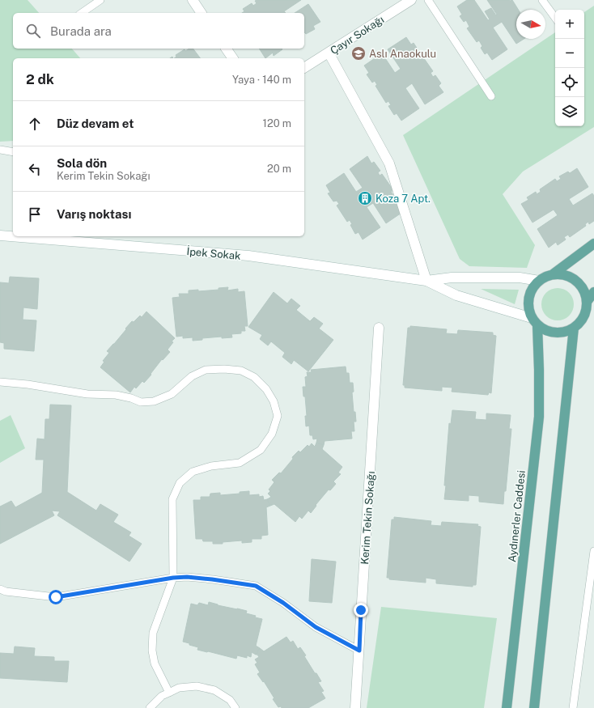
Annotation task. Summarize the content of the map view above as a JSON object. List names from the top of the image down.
{
  "streets": {
    "main road": ["Aydınerler Caddesi"],
    "street": ["Çayır Sokağı", "İpek Sokak", "Kerim Tekin Sokağı"]
  },
  "places": {
    "school or university": ["Aslı Anaokulu"],
    "building": ["Koza 7 Apt."]
  },
  "north": "right",
  "page": {
    "map_buttons": ["+", "−"],
    "search": "Burada ara",
    "heading": ["2 dk", "Yaya · 140 m"],
    "list": [
      ["Düz devam et", "120 m"],
      ["Sola dön", "Kerim Tekin Sokağı", "20 m"],
      "Varış noktası"
    ]
  }
}
